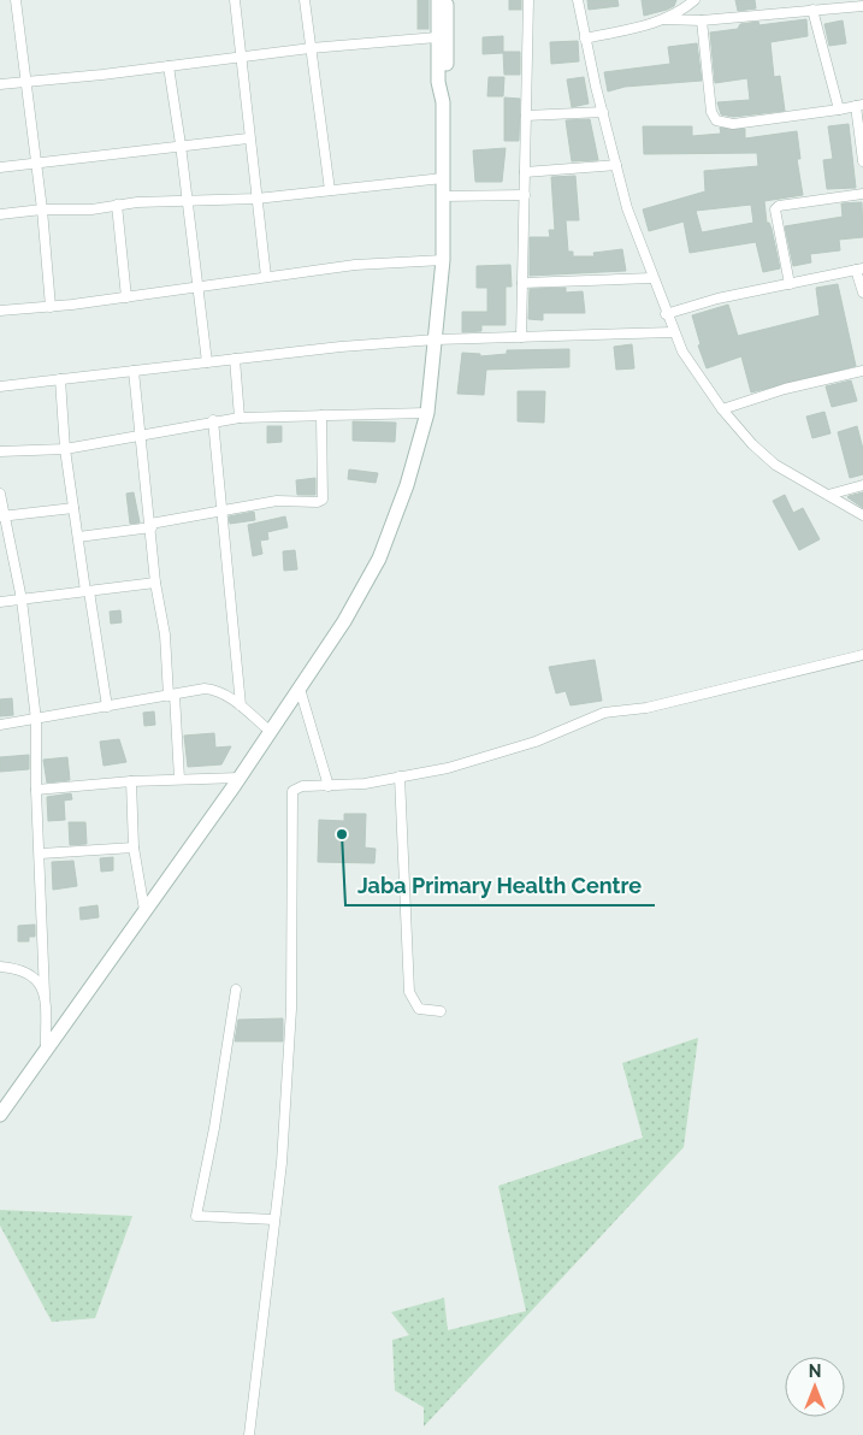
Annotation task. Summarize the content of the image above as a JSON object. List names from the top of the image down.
{
  "places": ["Jaba Primary Health Centre"],
  "north": "top"
}
